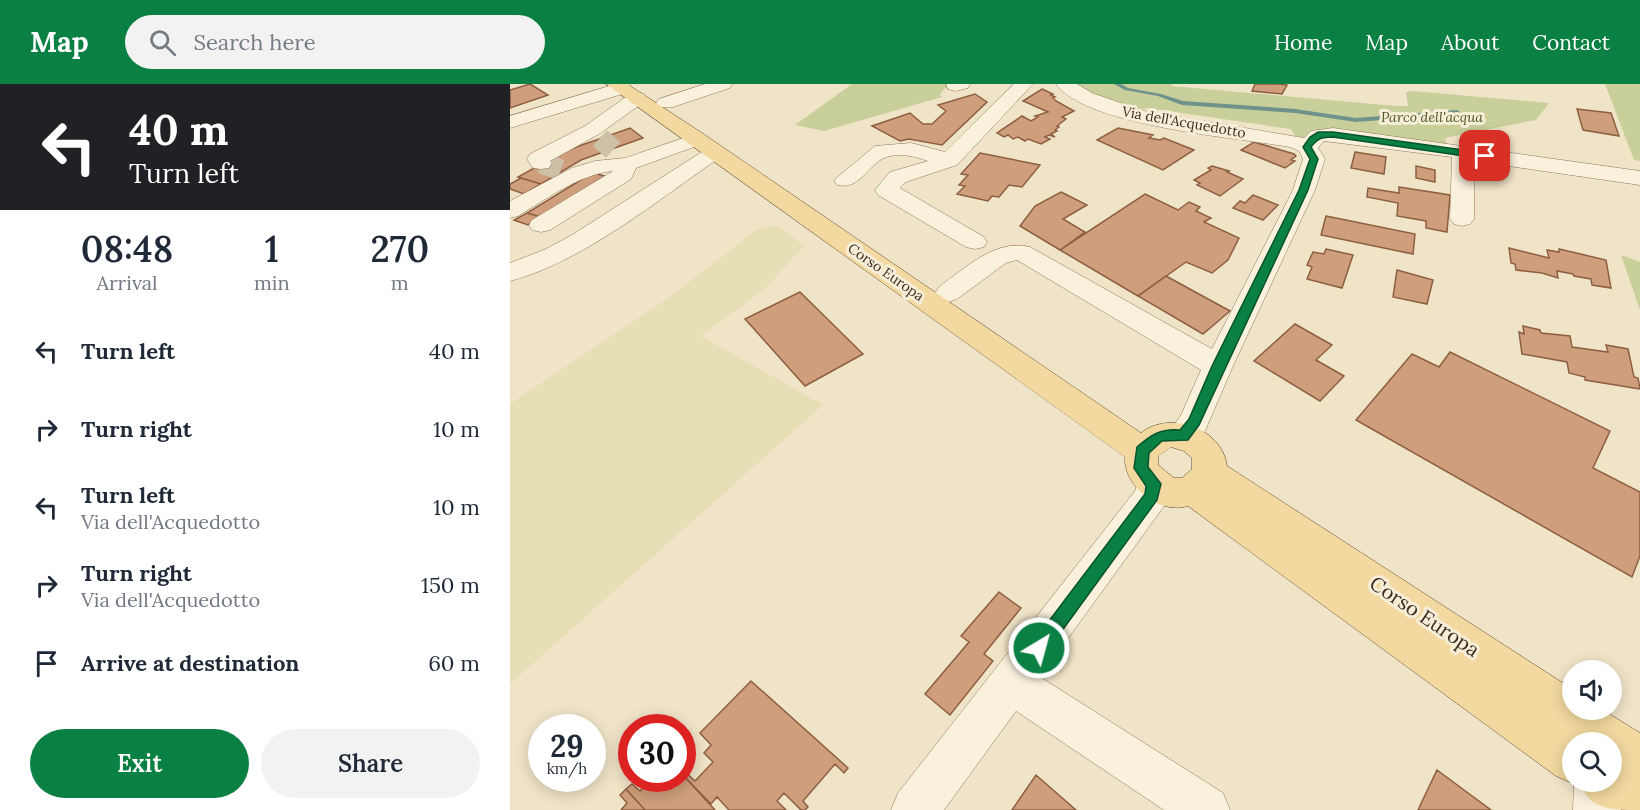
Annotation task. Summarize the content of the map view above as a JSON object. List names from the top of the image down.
{
  "streets": {
    "main road": ["Corso Europa"],
    "street": ["Via dell'Acquedotto"]
  },
  "parks": ["Parco dell'acqua"],
  "page": {
    "header": "Map",
    "search": "Search here",
    "nav": [
      "Home",
      "Map",
      "About",
      "Contact"
    ],
    "turn": ["40 m", "Turn left"],
    "eta": [
      "08:48",
      "Arrival",
      "1",
      "min",
      "270",
      "m"
    ],
    "list": [
      {
        "name": "Turn left",
        "value": "40 m"
      },
      {
        "name": "Turn right",
        "value": "10 m"
      },
      {
        "name": "Turn left",
        "note": "Via dell'Acquedotto",
        "value": "10 m"
      },
      {
        "name": "Turn right",
        "note": "Via dell'Acquedotto",
        "value": "150 m"
      },
      {
        "name": "Arrive at destination",
        "value": "60 m"
      }
    ],
    "speed": "29 km/h",
    "limit": "30",
    "buttons": ["Exit", "Share"]
  }
}
